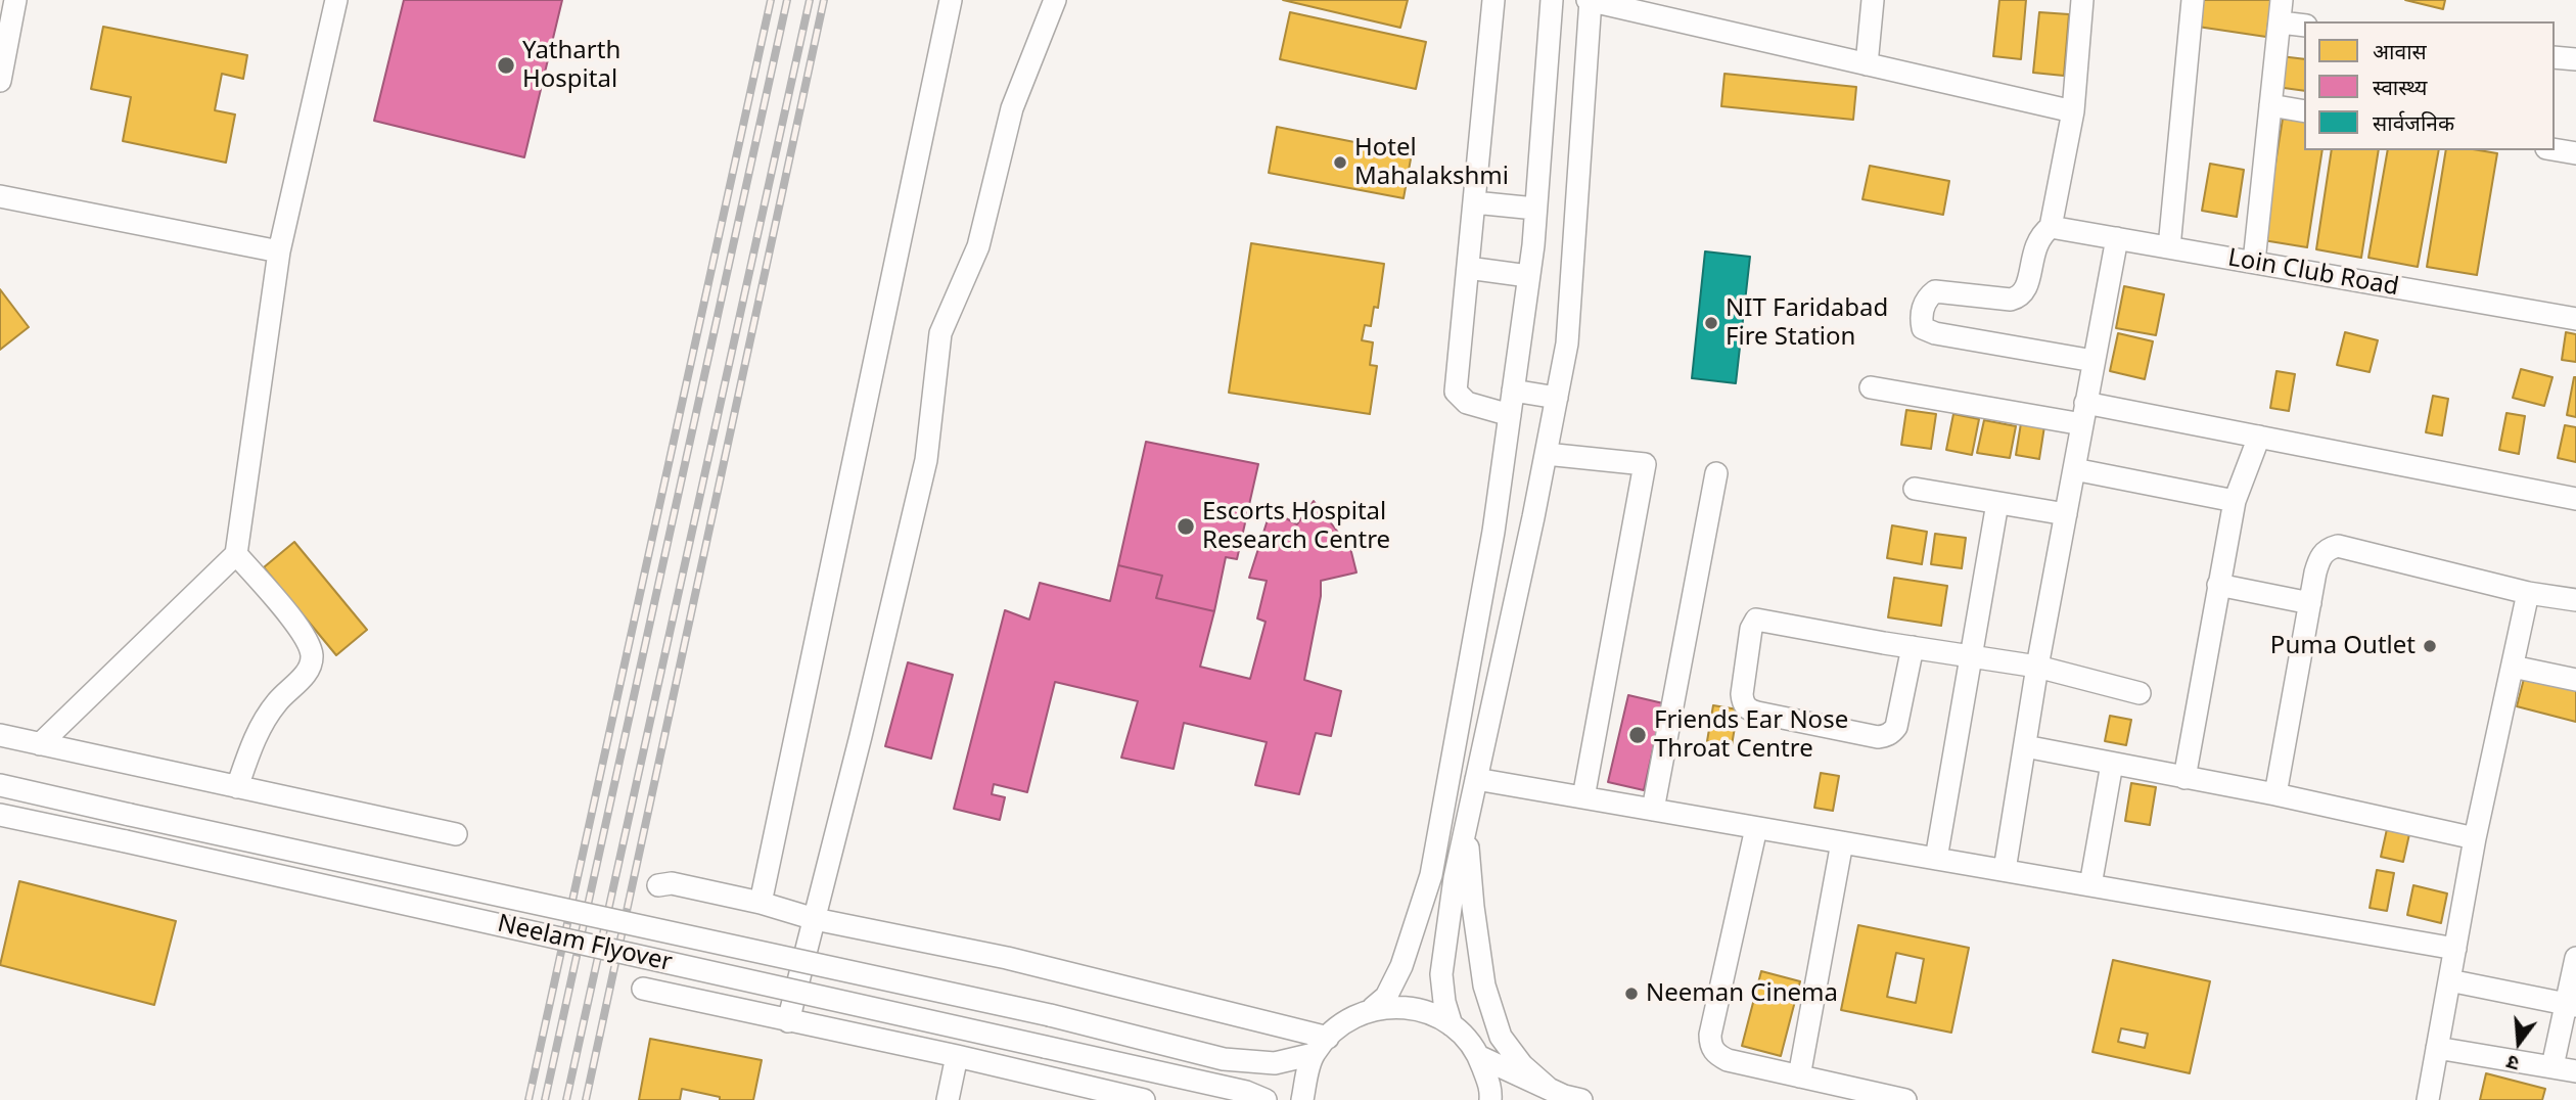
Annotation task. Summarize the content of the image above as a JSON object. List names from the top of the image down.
{
  "streets": {
    "street": ["Loin Club Road", "Neelam Flyover"]
  },
  "places": [
    "Yatharth Hospital",
    "Hotel Mahalakshmi",
    "NIT Faridabad Fire Station",
    "Escorts Hospital Research Centre",
    "Puma Outlet",
    "Friends Ear Nose Throat Centre",
    "Neeman Cinema"
  ],
  "legend": ["आवास", "स्वास्थ्य", "सार्वजनिक"],
  "north": "bottom"
}
